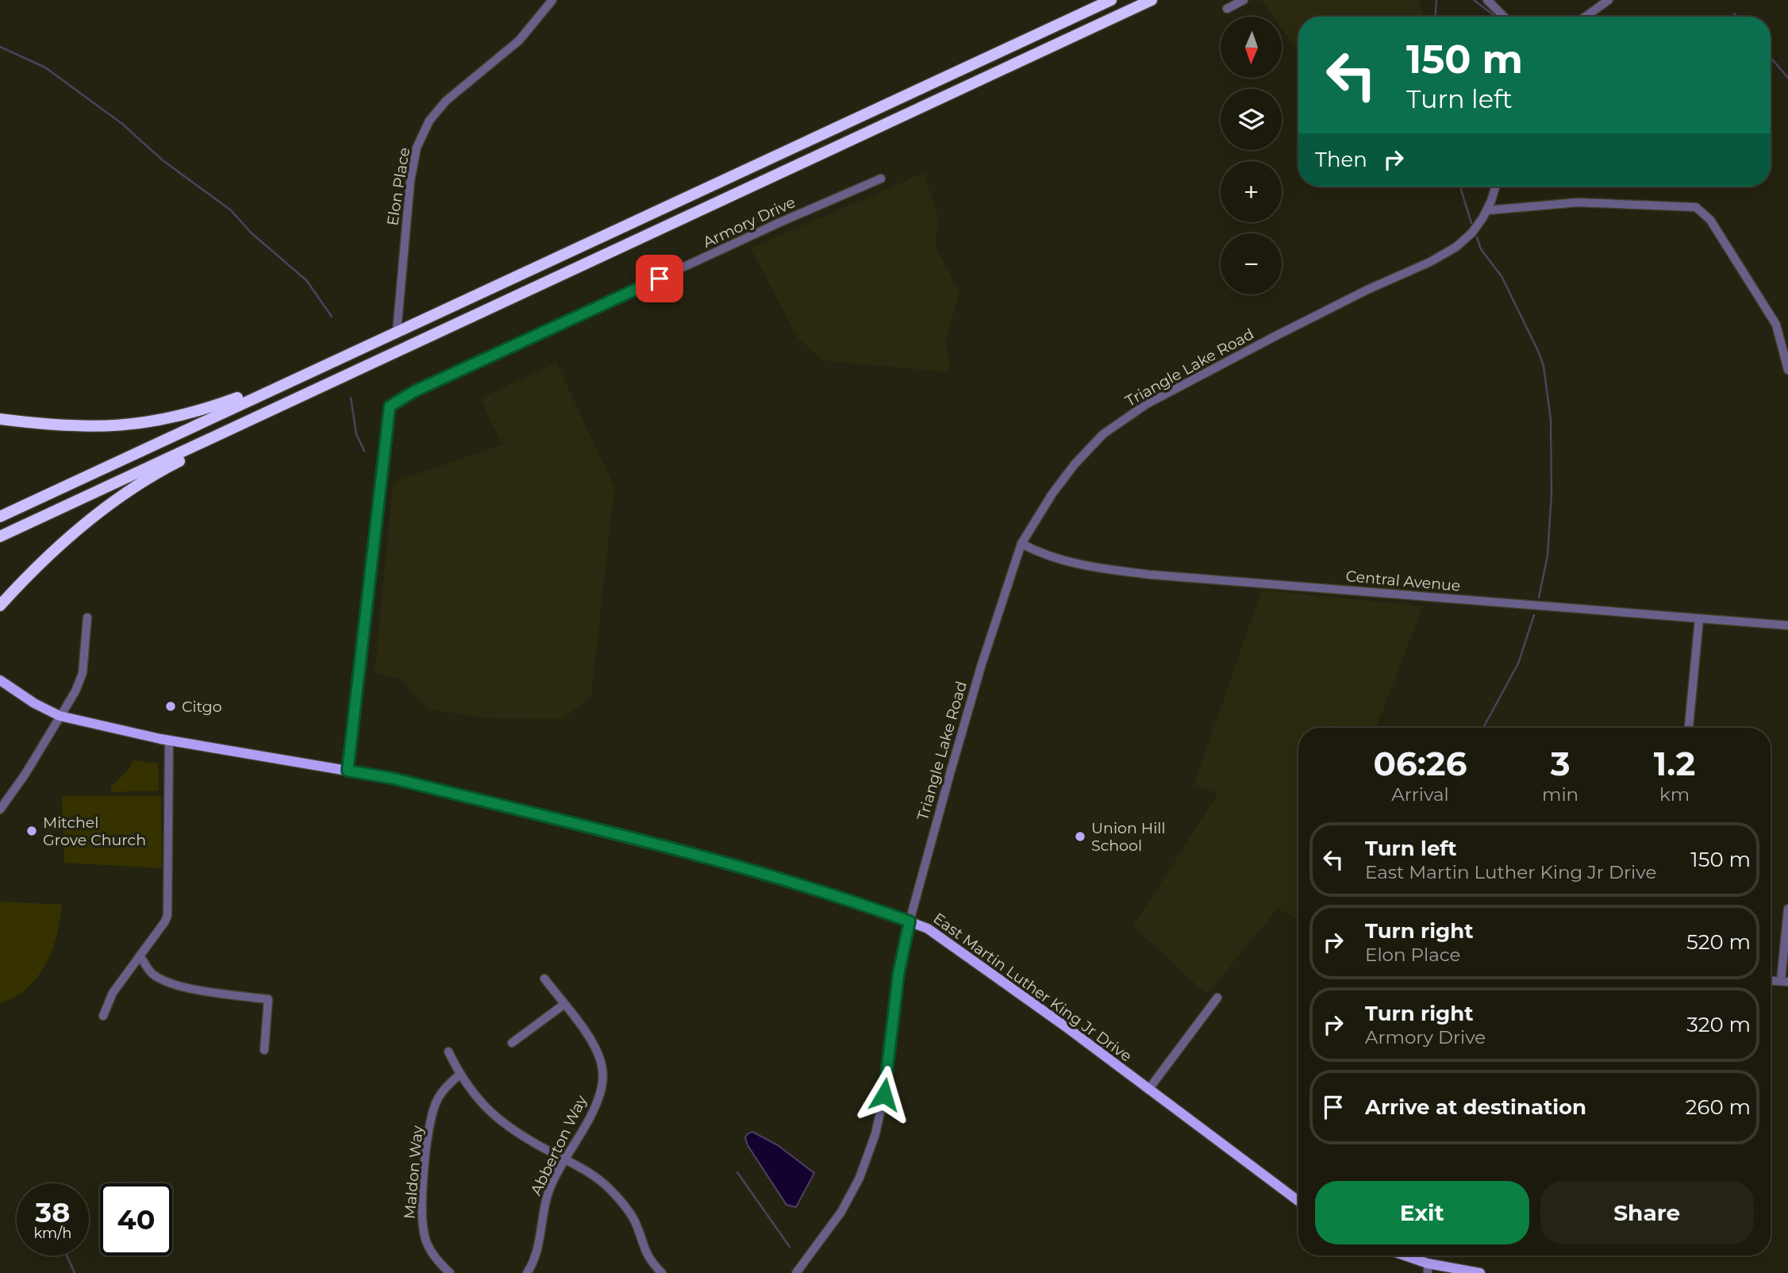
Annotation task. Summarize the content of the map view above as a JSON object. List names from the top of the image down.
{
  "streets": {
    "main road": ["East Martin Luther King Jr Drive"],
    "street": [
      "Elon Place",
      "Armory Drive",
      "Triangle Lake Road",
      "Central Avenue",
      "Abberton Way",
      "Maldon Way"
    ]
  },
  "crossings": [
    ["Armory Drive", "East Martin Luther King Jr Drive"],
    ["Triangle Lake Road", "Central Avenue"],
    ["Triangle Lake Road", "East Martin Luther King Jr Drive"]
  ],
  "places": ["Citgo", "Mitchel Grove Church", "Union Hill School"],
  "north": "bottom",
  "page": {
    "map_buttons": ["+", "−"],
    "turn": ["150 m", "Turn left"],
    "then": "Then",
    "eta": [
      "06:26",
      "Arrival",
      "3",
      "min",
      "1.2",
      "km"
    ],
    "list": [
      {
        "name": "Turn left",
        "note": "East Martin Luther King Jr Drive",
        "value": "150 m"
      },
      {
        "name": "Turn right",
        "note": "Elon Place",
        "value": "520 m"
      },
      {
        "name": "Turn right",
        "note": "Armory Drive",
        "value": "320 m"
      },
      {
        "name": "Arrive at destination",
        "value": "260 m"
      }
    ],
    "buttons": ["Exit", "Share"],
    "speed": "38 km/h",
    "limit": "40"
  }
}
